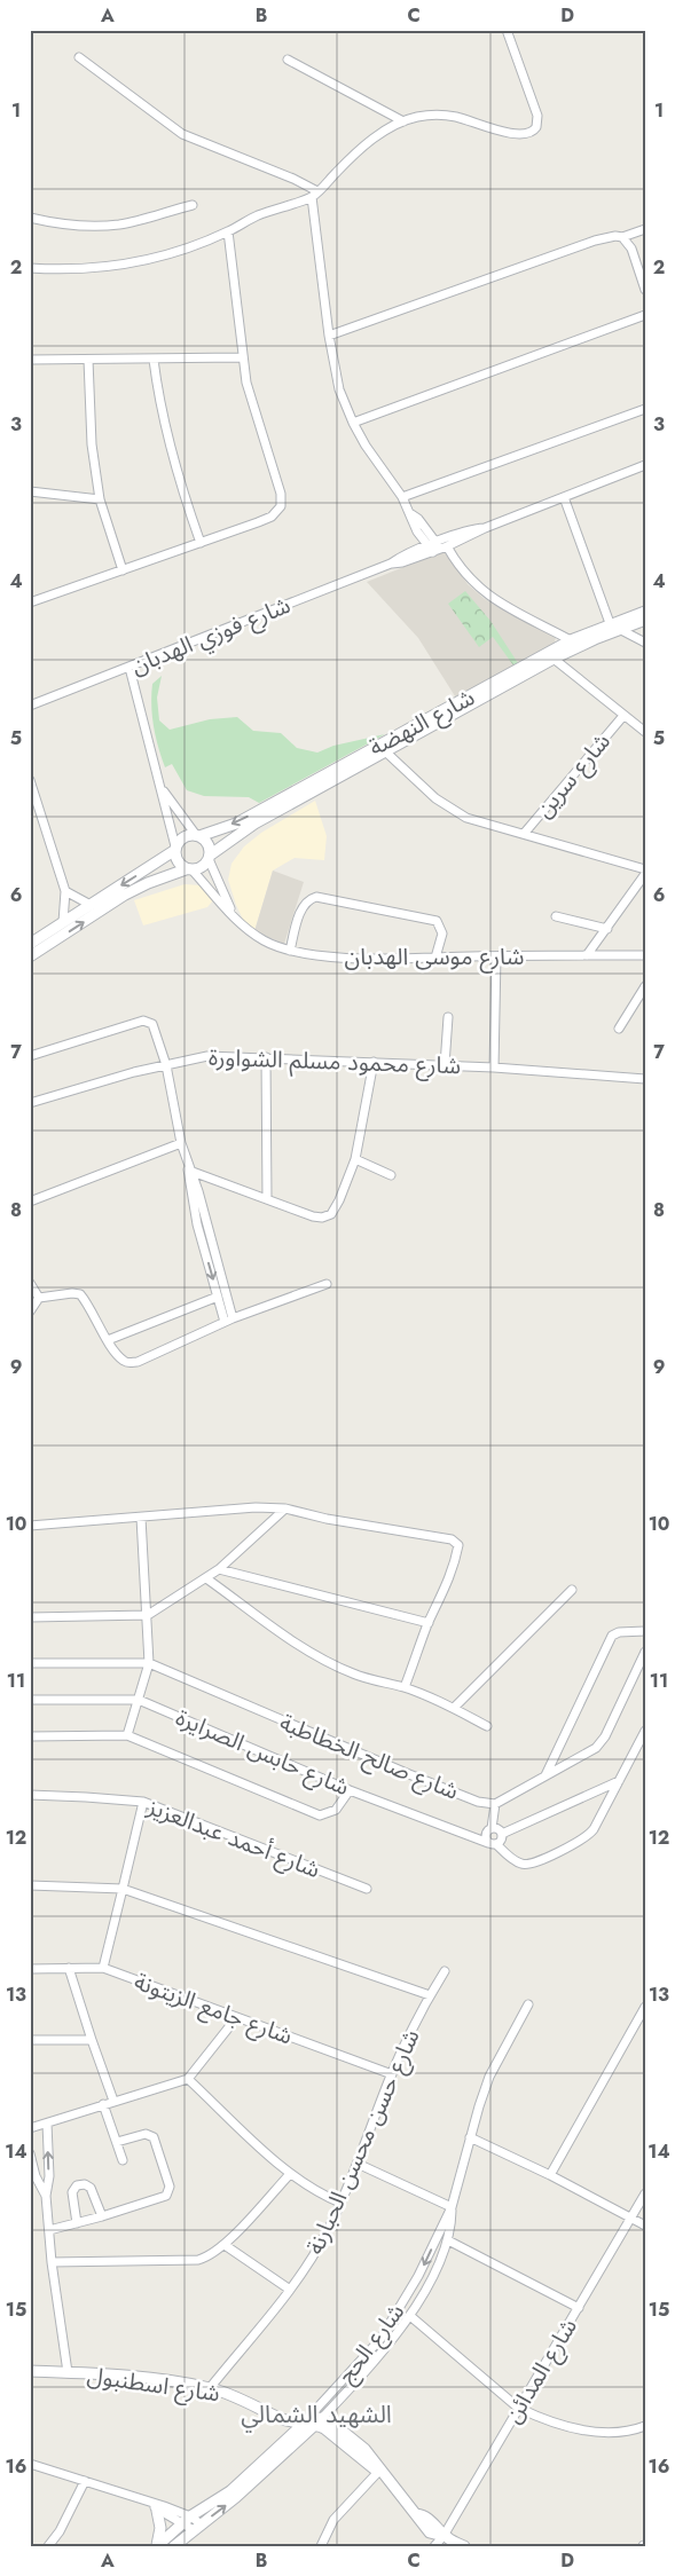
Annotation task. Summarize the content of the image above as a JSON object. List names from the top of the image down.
{
  "streets": {
    "street": [
      "شارع فوزي الهدبان",
      "شارع النهضة",
      "شارع سرين",
      "شارع موسى الهدبان",
      "شارع محمود مسلم الشواورة",
      "شارع حابس الصرايرة",
      "شارع صالح الخطاطبة",
      "شارع أحمد عبدالعزيز",
      "شارع جامع الزيتونة",
      "شارع حسن محسن الحبارنة",
      "شارع الحج",
      "شارع المدائن",
      "شارع اسطنبول"
    ]
  },
  "crossings": [
    ["شارع النهضة", "شارع موسى الهدبان"],
    ["شارع جامع الزيتونة", "شارع حسن محسن الحبارنة"],
    ["شارع حسن محسن الحبارنة", "شارع اسطنبول"],
    ["شارع الحج", "شارع اسطنبول"],
    ["شارع المدائن", "شارع اسطنبول"]
  ],
  "districts": ["الشهيد الشمالي"],
  "grid": {
    "columns": [
      "A",
      "B",
      "C",
      "D"
    ],
    "rows": [
      "1",
      "2",
      "3",
      "4",
      "5",
      "6",
      "7",
      "8",
      "9",
      "10",
      "11",
      "12",
      "13",
      "14",
      "15",
      "16"
    ]
  }
}
